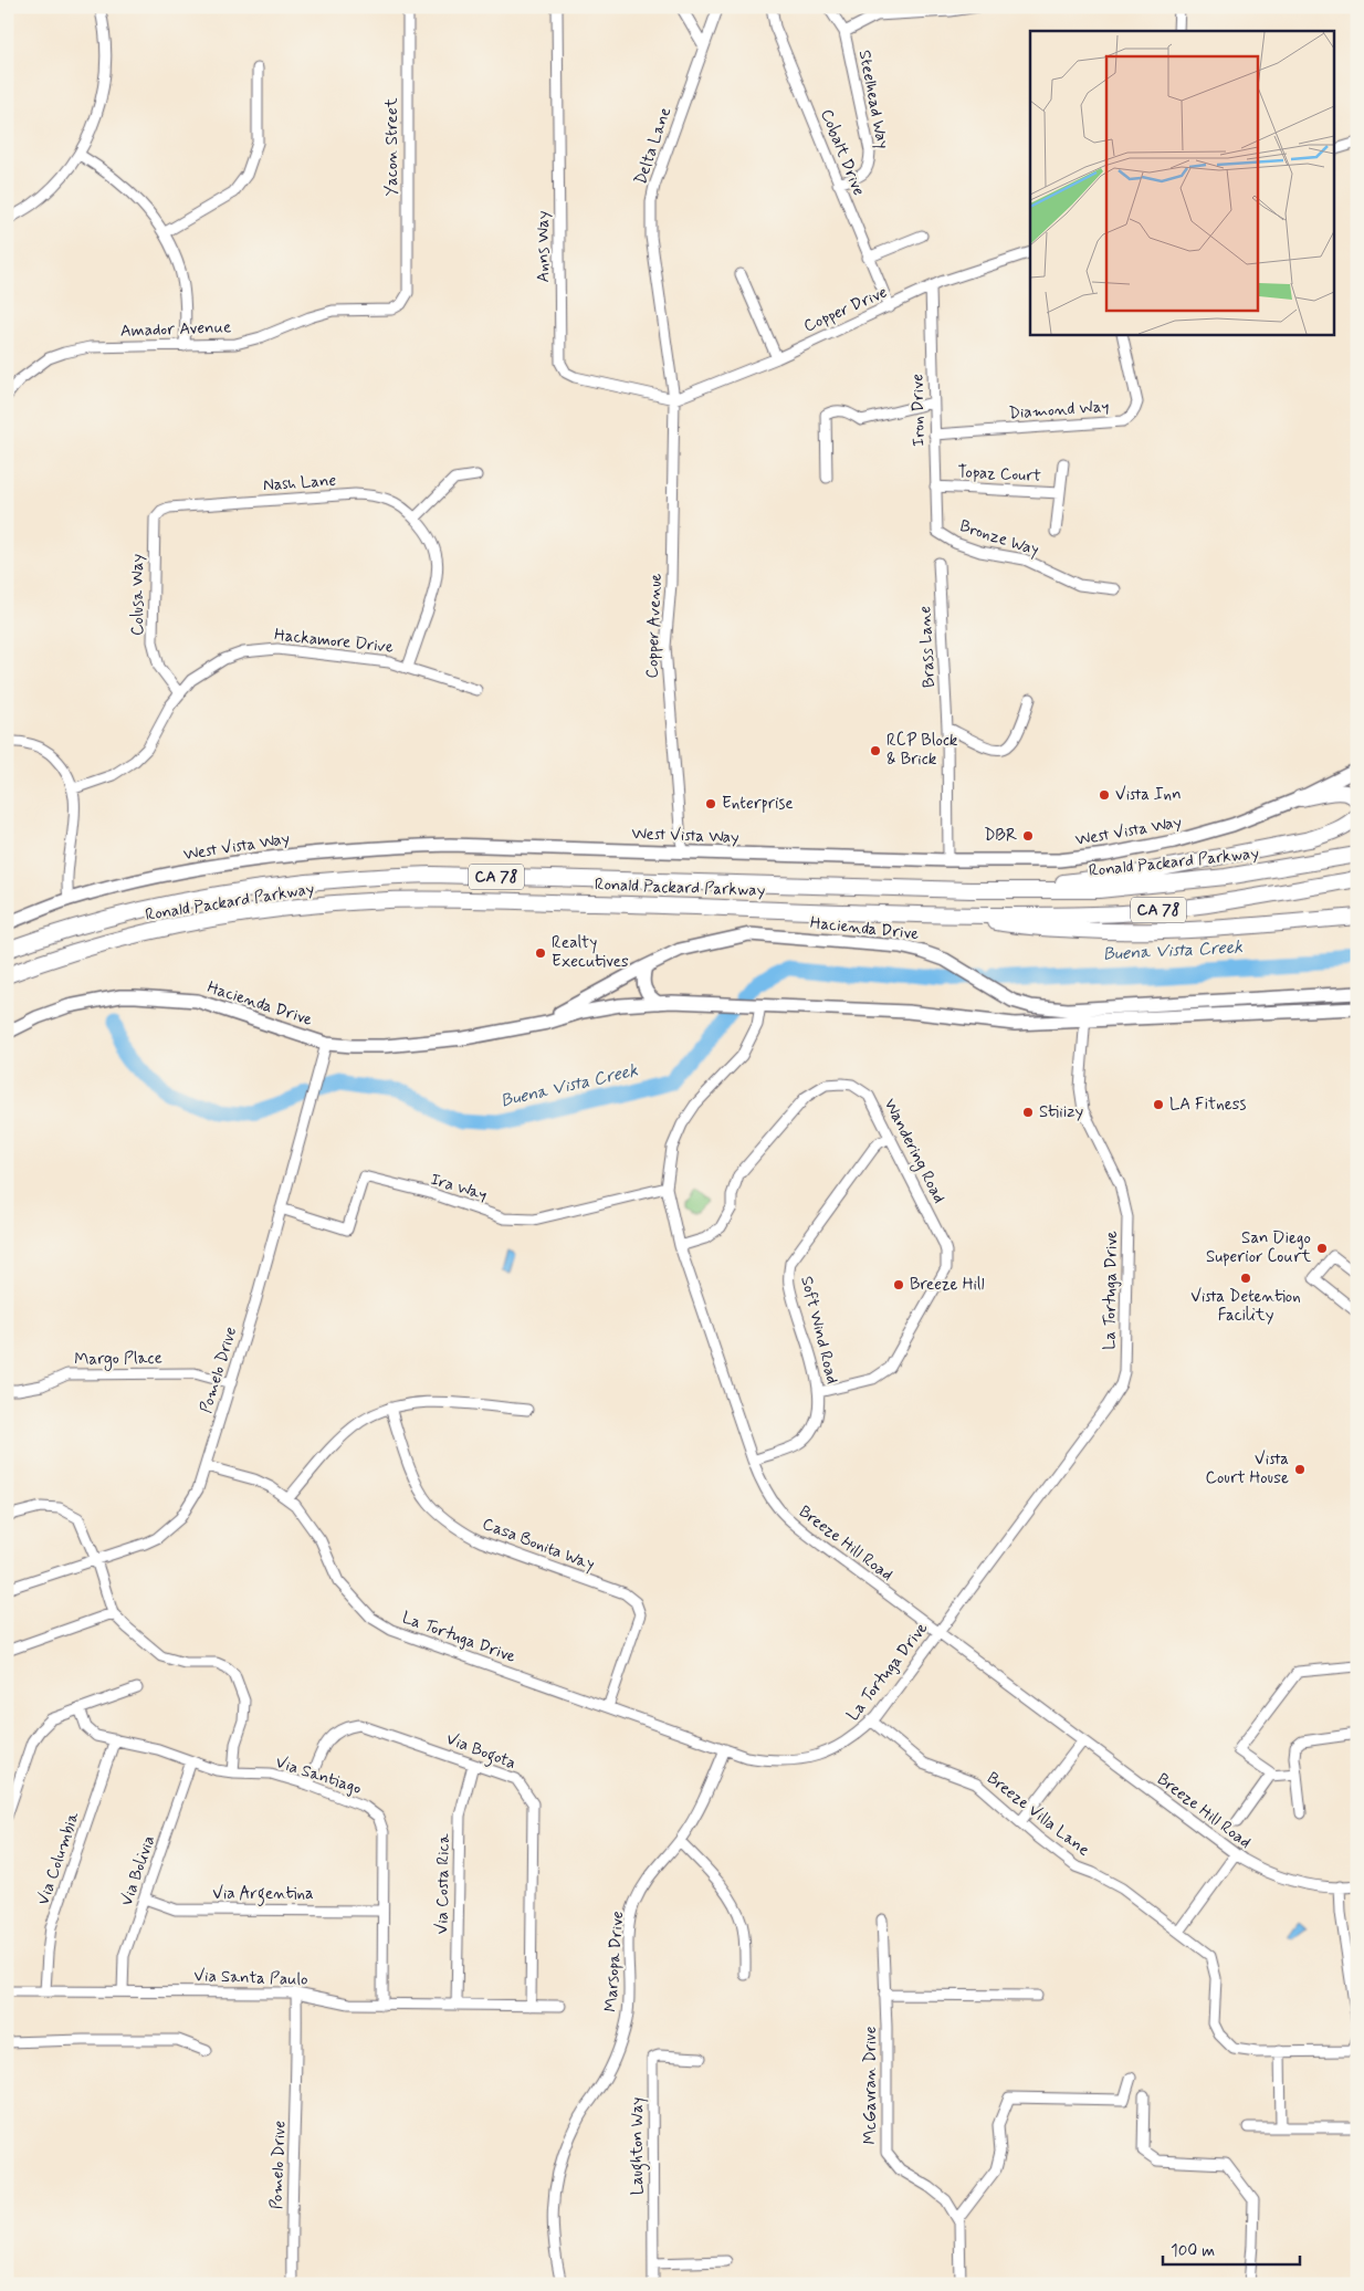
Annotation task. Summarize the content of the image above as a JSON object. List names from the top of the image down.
{
  "streets": {
    "highway": ["Ronald Packard Parkway", "CA 78"],
    "main road": ["West Vista Way", "Hacienda Drive"],
    "street": [
      "Steelhead Way",
      "Delta Lane",
      "Yacon Street",
      "Cobalt Drive",
      "Anns Way",
      "Copper Drive",
      "Amador Avenue",
      "Iron Drive",
      "Diamond Way",
      "Topaz Court",
      "Nash Lane",
      "Bronze Way",
      "Colusa Way",
      "Copper Avenue",
      "Hackamore Drive",
      "Brass Lane",
      "Wandering Road",
      "Ira Way",
      "La Tortuga Drive",
      "Soft Wind Road",
      "Margo Place",
      "Pomelo Drive",
      "Breeze Hill Road",
      "Casa Bonita Way",
      "Via Bogota",
      "Via Santiago",
      "Breeze Villa Lane",
      "Via Columbia",
      "Via Bolivia",
      "Via Costa Rica",
      "Via Argentina",
      "Marsopa Drive",
      "Via Santa Paulo",
      "McGavran Drive",
      "Laughton Way"
    ]
  },
  "crossings": [
    ["Steelhead Way", "Cobalt Drive"],
    ["Delta Lane", "Anns Way"],
    ["Delta Lane", "Copper Drive"],
    ["Delta Lane", "Copper Avenue"],
    ["Yacon Street", "Amador Avenue"],
    ["Cobalt Drive", "Copper Drive"],
    ["Anns Way", "Copper Drive"],
    ["Anns Way", "Copper Avenue"],
    ["Copper Drive", "Iron Drive"],
    ["Copper Drive", "Copper Avenue"],
    ["Iron Drive", "Diamond Way"],
    ["Iron Drive", "Topaz Court"],
    ["Iron Drive", "Bronze Way"],
    ["Nash Lane", "Colusa Way"],
    ["Colusa Way", "Hackamore Drive"],
    ["Copper Avenue", "West Vista Way"],
    ["Brass Lane", "West Vista Way"],
    ["Hacienda Drive", "La Tortuga Drive"],
    ["Hacienda Drive", "Pomelo Drive"],
    ["Hacienda Drive", "Breeze Hill Road"],
    ["Wandering Road", "Soft Wind Road"],
    ["Wandering Road", "Breeze Hill Road"],
    ["Ira Way", "Pomelo Drive"],
    ["Ira Way", "Breeze Hill Road"],
    ["La Tortuga Drive", "Pomelo Drive"],
    ["La Tortuga Drive", "Breeze Hill Road"],
    ["La Tortuga Drive", "Casa Bonita Way"],
    ["La Tortuga Drive", "Breeze Villa Lane"],
    ["La Tortuga Drive", "Marsopa Drive"],
    ["Soft Wind Road", "Breeze Hill Road"],
    ["Margo Place", "Pomelo Drive"],
    ["Pomelo Drive", "Via Santa Paulo"],
    ["Via Bogota", "Via Santiago"],
    ["Via Bogota", "Via Costa Rica"],
    ["Via Bogota", "Via Santa Paulo"],
    ["Via Santiago", "Via Columbia"],
    ["Via Santiago", "Via Bolivia"],
    ["Via Santiago", "Via Argentina"],
    ["Via Santiago", "Via Santa Paulo"],
    ["Via Columbia", "Via Santa Paulo"],
    ["Via Bolivia", "Via Argentina"],
    ["Via Bolivia", "Via Santa Paulo"],
    ["Via Costa Rica", "Via Santa Paulo"]
  ],
  "water": ["Buena Vista Creek"],
  "places": [
    "RCP Block & Brick",
    "Vista Inn",
    "Enterprise",
    "DBR",
    "Realty Executives",
    "LA Fitness",
    "Stiiizy",
    "San Diego Superior Court",
    "Vista Detention Facility",
    "Breeze Hill",
    "Vista Court House"
  ],
  "scale_bar": "100 m"
}
